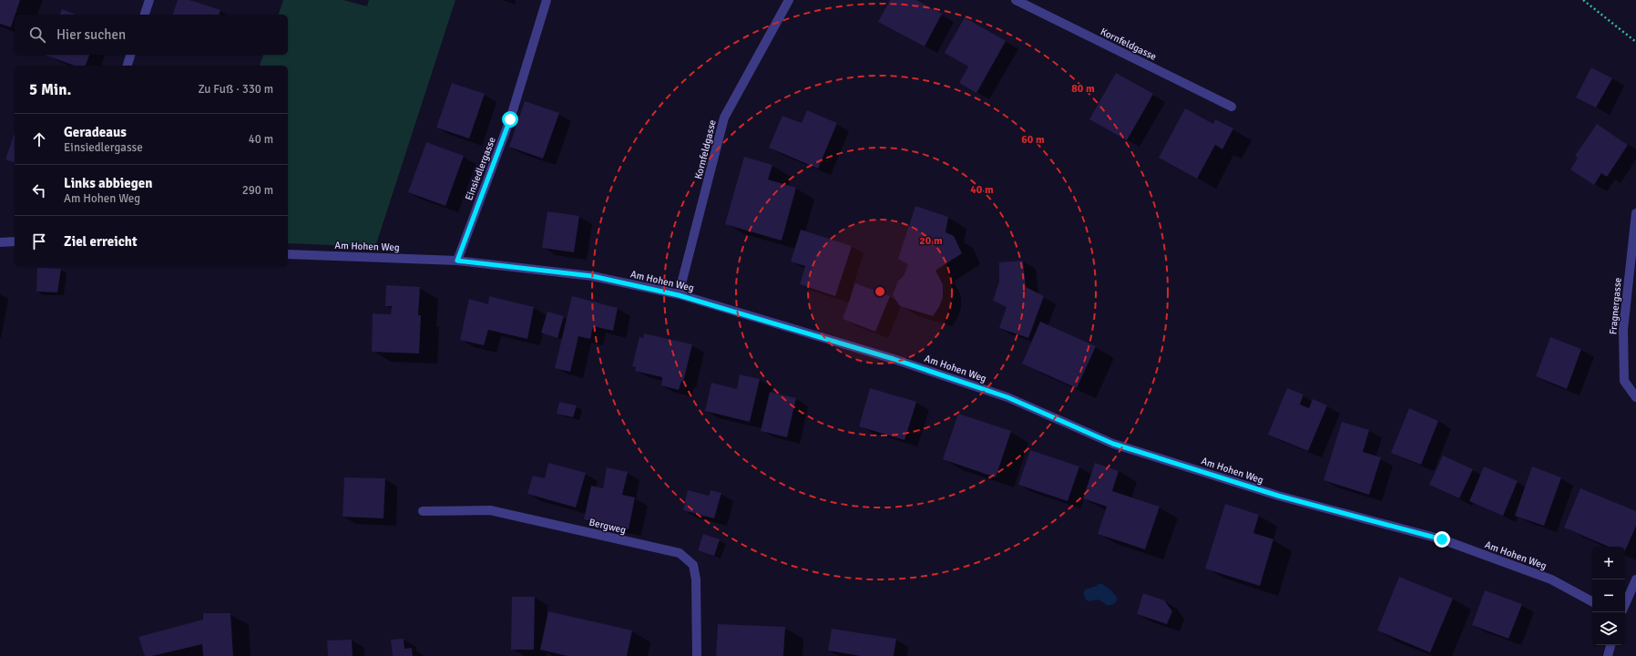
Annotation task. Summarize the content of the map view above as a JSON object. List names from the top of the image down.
{
  "streets": {
    "street": [
      "Kornfeldgasse",
      "Einsiedlergasse",
      "Am Hohen Weg",
      "Fragnergasse",
      "Bergweg"
    ]
  },
  "crossings": [
    ["Kornfeldgasse", "Am Hohen Weg"],
    ["Einsiedlergasse", "Am Hohen Weg"]
  ],
  "page": {
    "search": "Hier suchen",
    "heading": ["5 Min.", "Zu Fuß · 330 m"],
    "list": [
      ["Geradeaus", "Einsiedlergasse", "40 m"],
      ["Links abbiegen", "Am Hohen Weg", "290 m"],
      "Ziel erreicht"
    ],
    "map_buttons": ["+", "−"]
  },
  "rings": [
    "80 m",
    "60 m",
    "40 m",
    "20 m"
  ]
}
